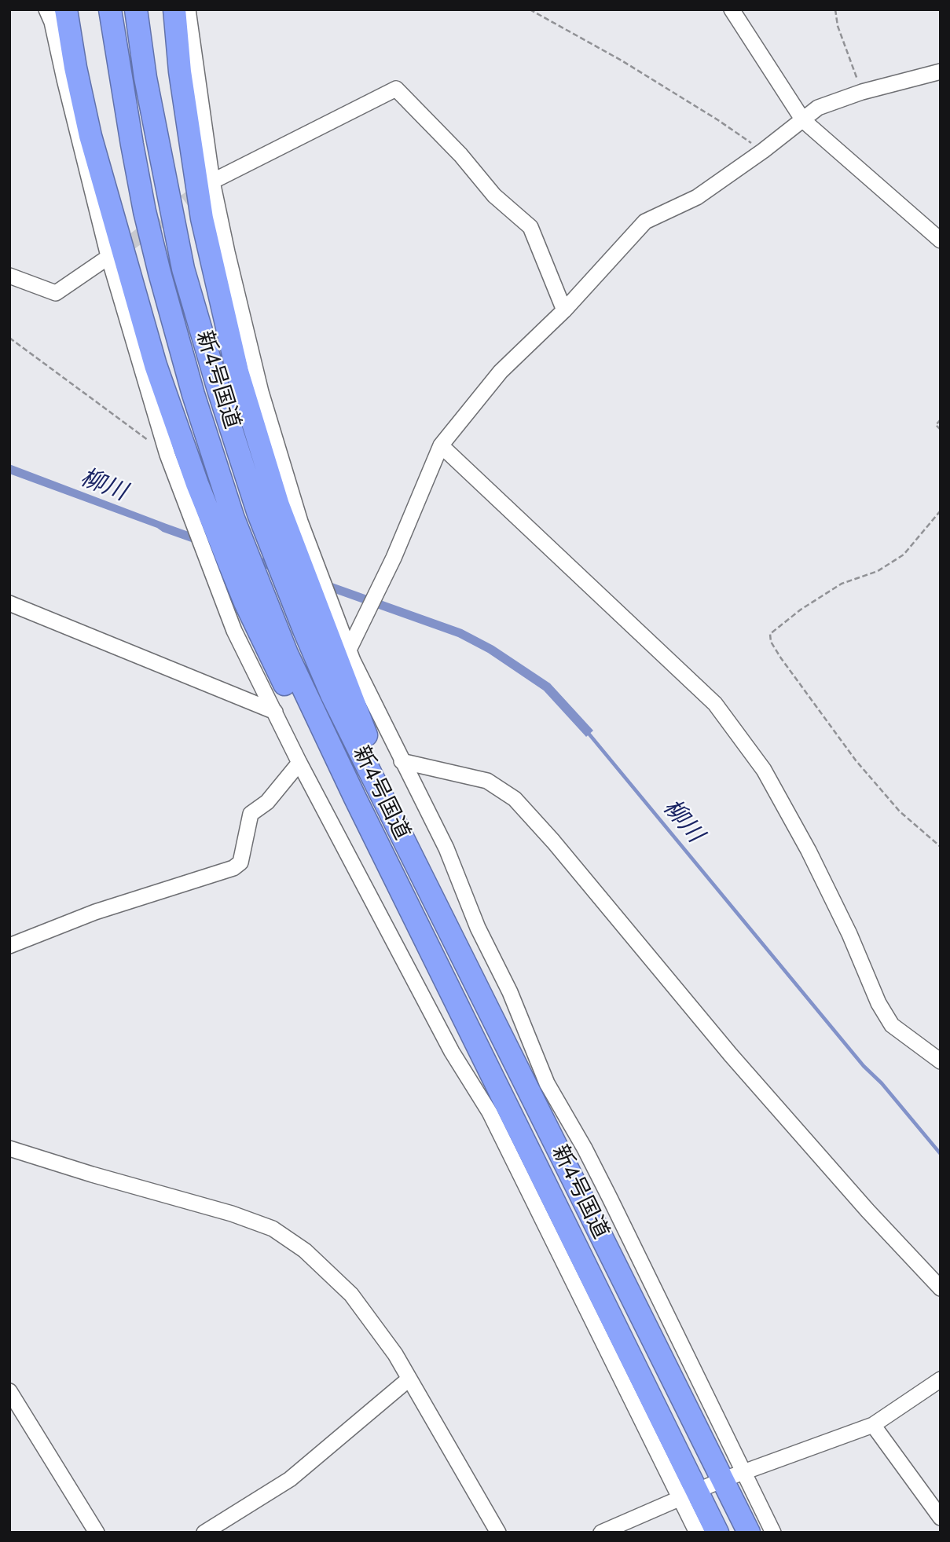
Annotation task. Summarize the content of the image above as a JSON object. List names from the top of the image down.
{
  "streets": {
    "highway": ["新4号国道"]
  },
  "water": ["柳川"]
}
